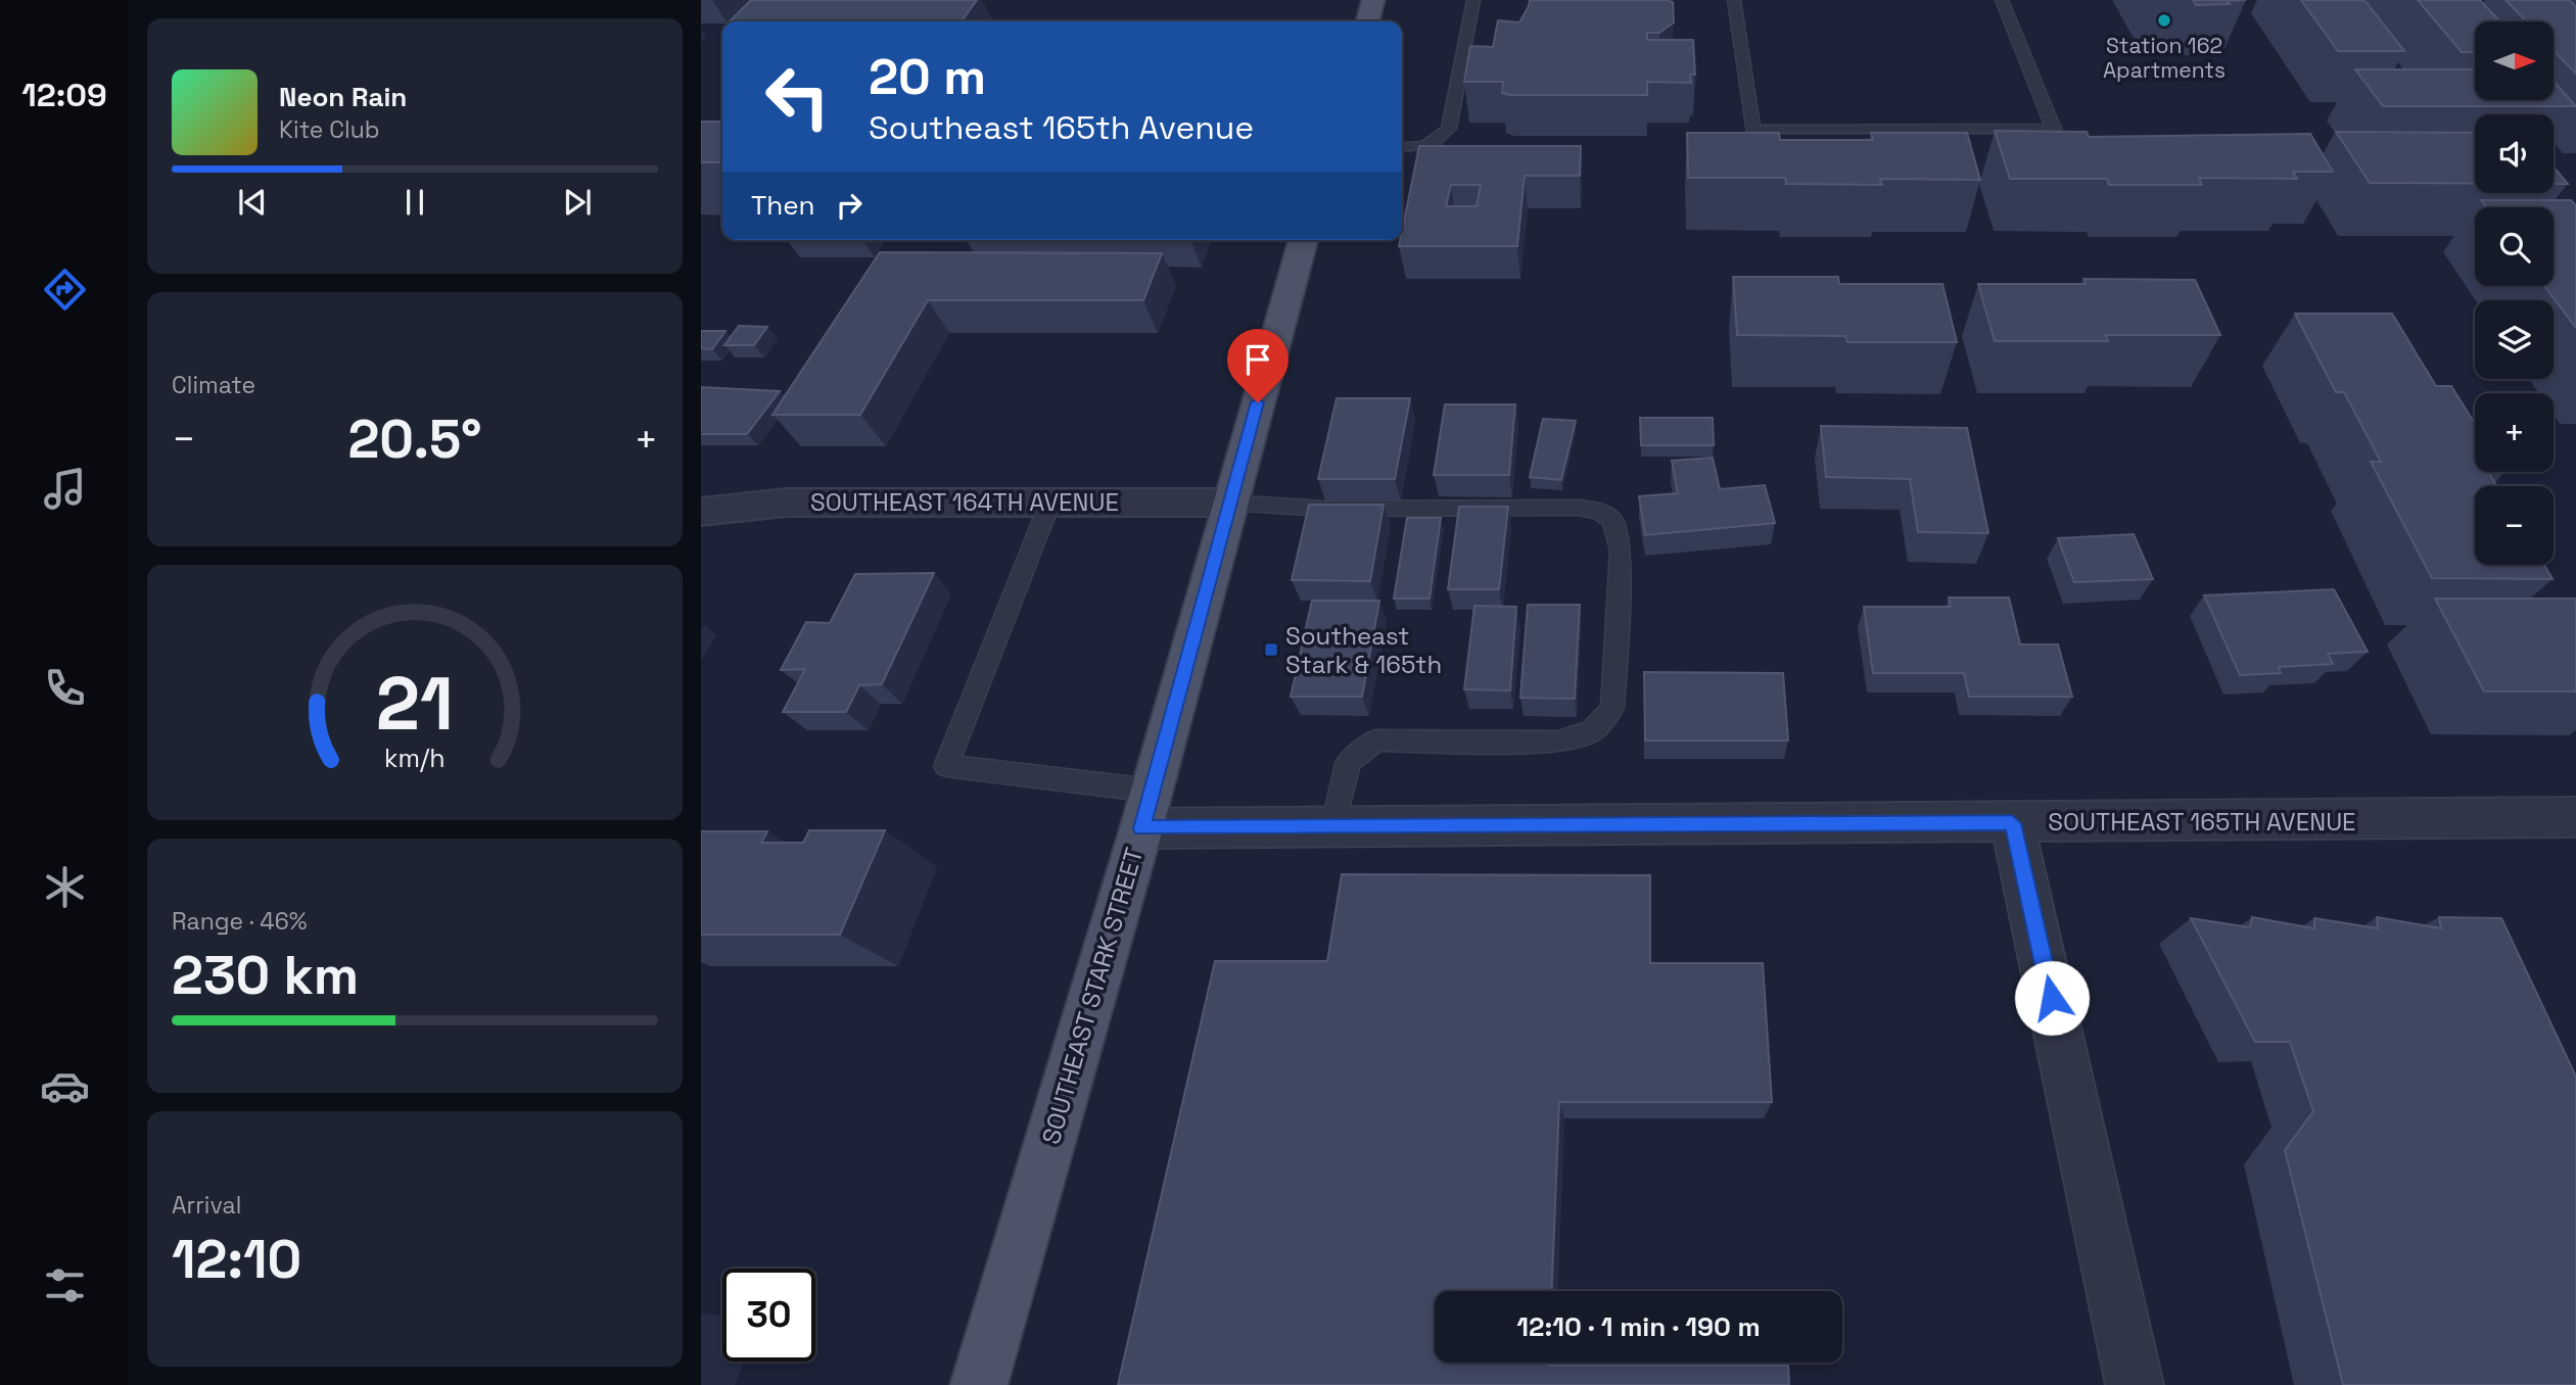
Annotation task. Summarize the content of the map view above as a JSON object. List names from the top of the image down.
{
  "streets": {
    "main road": ["SOUTHEAST STARK STREET"],
    "street": ["SOUTHEAST 164TH AVENUE", "SOUTHEAST 165TH AVENUE"]
  },
  "crossings": [
    ["SOUTHEAST 164TH AVENUE", "SOUTHEAST STARK STREET"],
    ["SOUTHEAST 165TH AVENUE", "SOUTHEAST STARK STREET"]
  ],
  "places": {
    "other": ["Station 162 Apartments"],
    "transit": ["Southeast Stark & 165th"]
  },
  "north": "right",
  "page": {
    "tabs": "12:09",
    "map_buttons": ["+", "−"],
    "turn": ["20 m", "Southeast 165th Avenue"],
    "song": ["Neon Rain", "Kite Club"],
    "then": "Then",
    "tile": [
      "Climate",
      ["Range · 46%", "230 km"],
      ["Arrival", "12:10"]
    ],
    "heat": ["−", "20.5°", "+"],
    "limit": "30",
    "trip": "12:10 · 1 min · 190 m",
    "gauge": ["21", "km/h"]
  }
}
